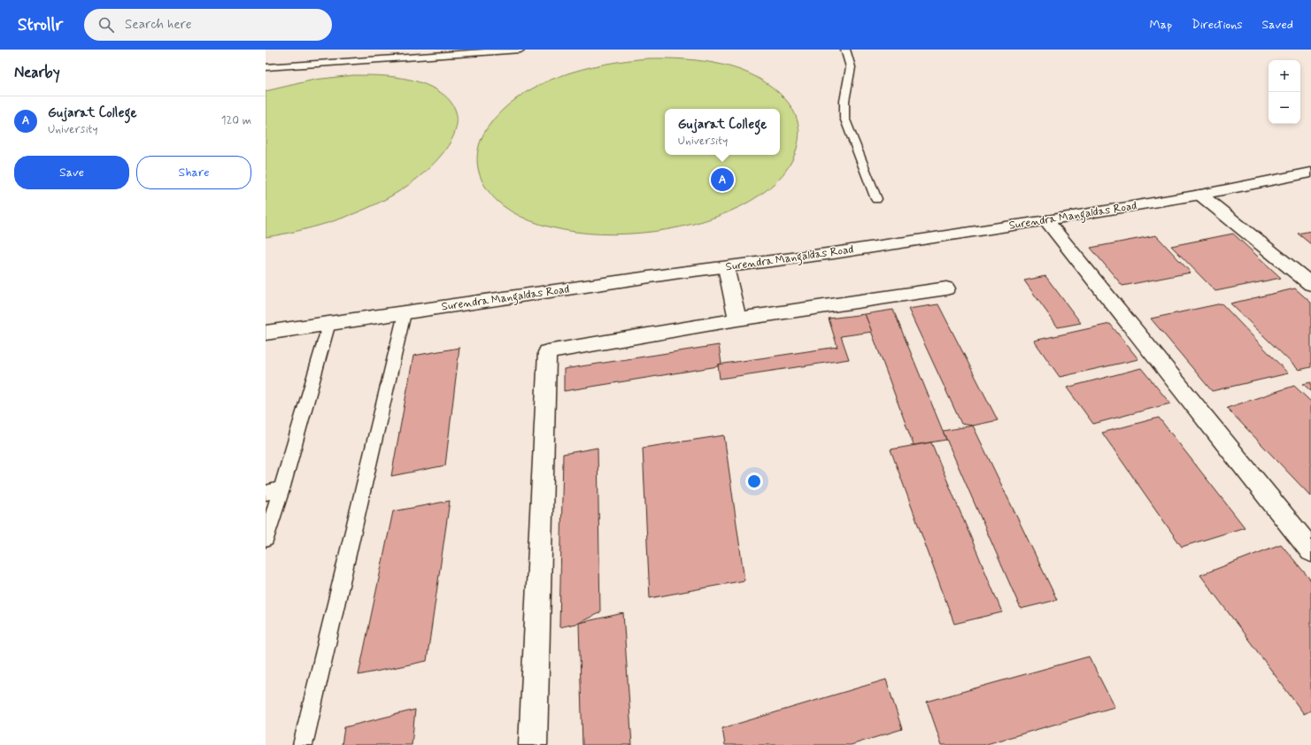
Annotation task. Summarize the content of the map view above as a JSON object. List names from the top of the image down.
{
  "streets": {
    "street": ["Surendra Mangaldas Road"]
  },
  "page": {
    "header": "Strollr",
    "search": "Search here",
    "nav": ["Map", "Directions", "Saved"],
    "heading": "Nearby",
    "map_buttons": ["+", "−"],
    "list": [
      {
        "mark": "A",
        "name": "Gujarat College",
        "note": "University",
        "value": "120 m"
      }
    ],
    "popup": ["Gujarat College", "University"],
    "buttons": ["Save", "Share"],
    "pins": "A"
  }
}
